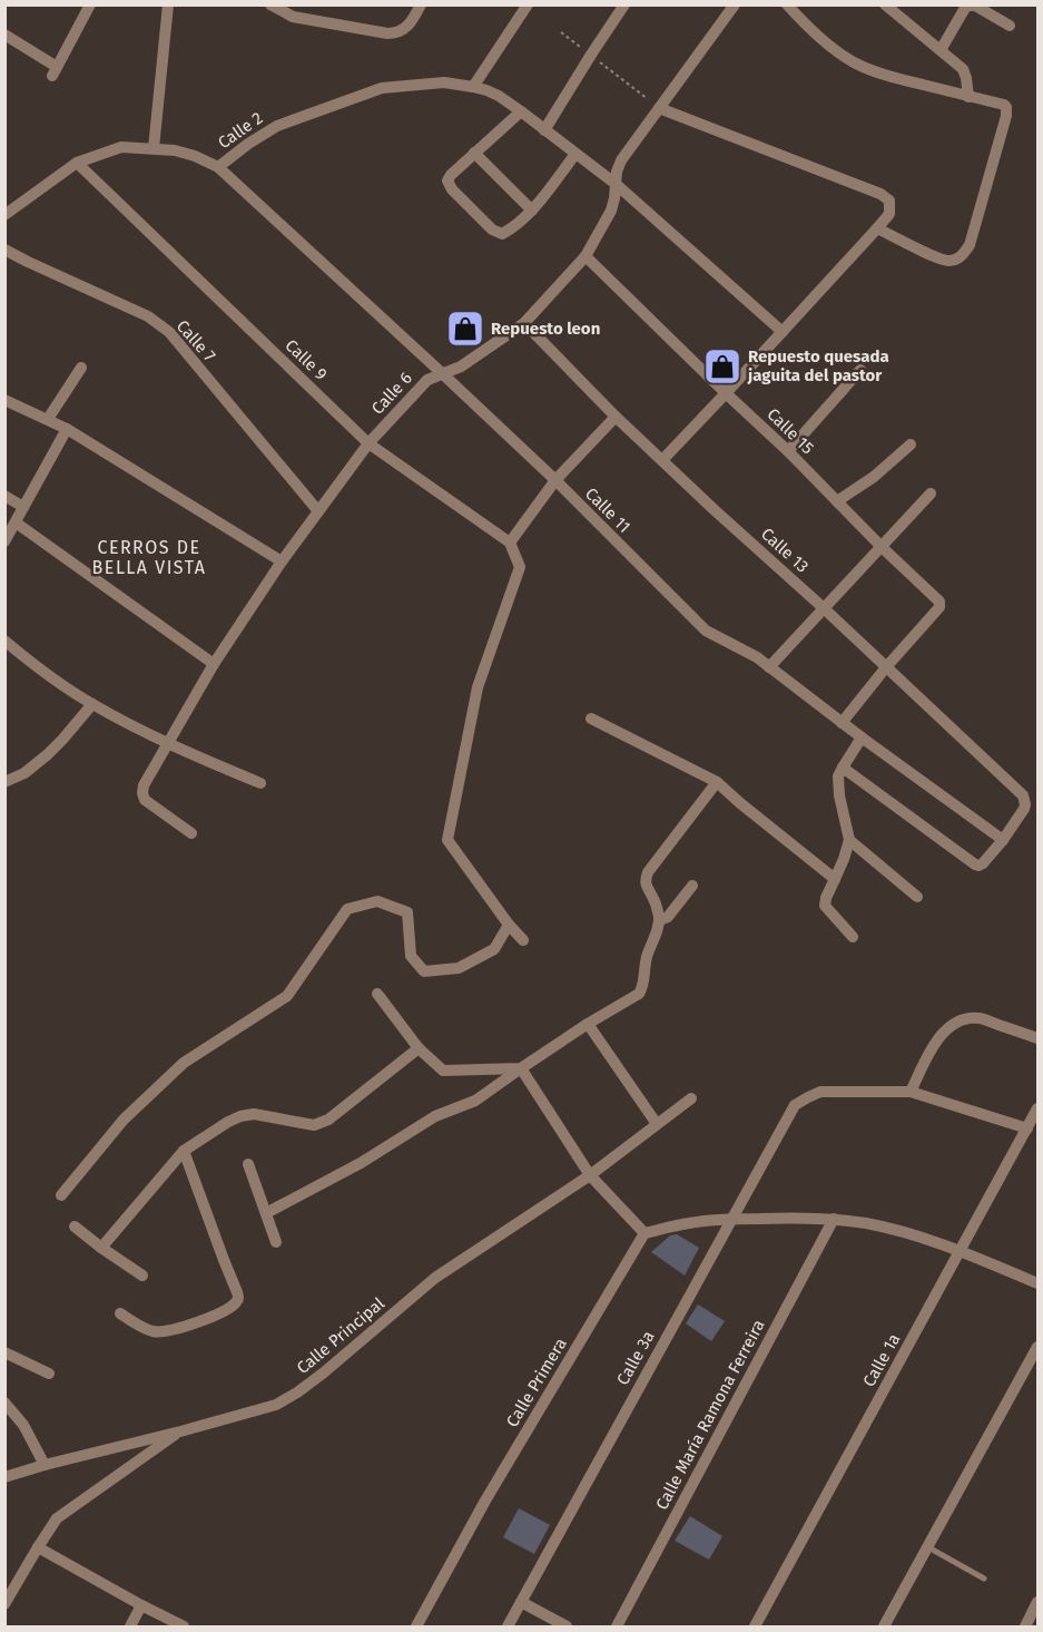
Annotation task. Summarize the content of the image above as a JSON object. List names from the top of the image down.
{
  "streets": {
    "street": [
      "Calle 2",
      "Calle 7",
      "Calle 9",
      "Calle 6",
      "Calle 15",
      "Calle 11",
      "Calle 13",
      "Calle Principal",
      "Calle 3a",
      "Calle 1a",
      "Calle Primera",
      "Calle María Ramona Ferreira"
    ]
  },
  "crossings": [
    ["Calle 2", "Calle 9"],
    ["Calle 2", "Calle 6"],
    ["Calle 2", "Calle 11"],
    ["Calle 7", "Calle 6"],
    ["Calle 9", "Calle 6"],
    ["Calle 6", "Calle 15"],
    ["Calle 6", "Calle 11"],
    ["Calle 6", "Calle 13"],
    ["Calle 15", "Calle 13"],
    ["Calle 11", "Calle 13"]
  ],
  "districts": ["CERROS DE BELLA VISTA"],
  "places": {
    "shop": ["Repuesto leon", "Repuesto quesada jaguita del pastor"]
  }
}
